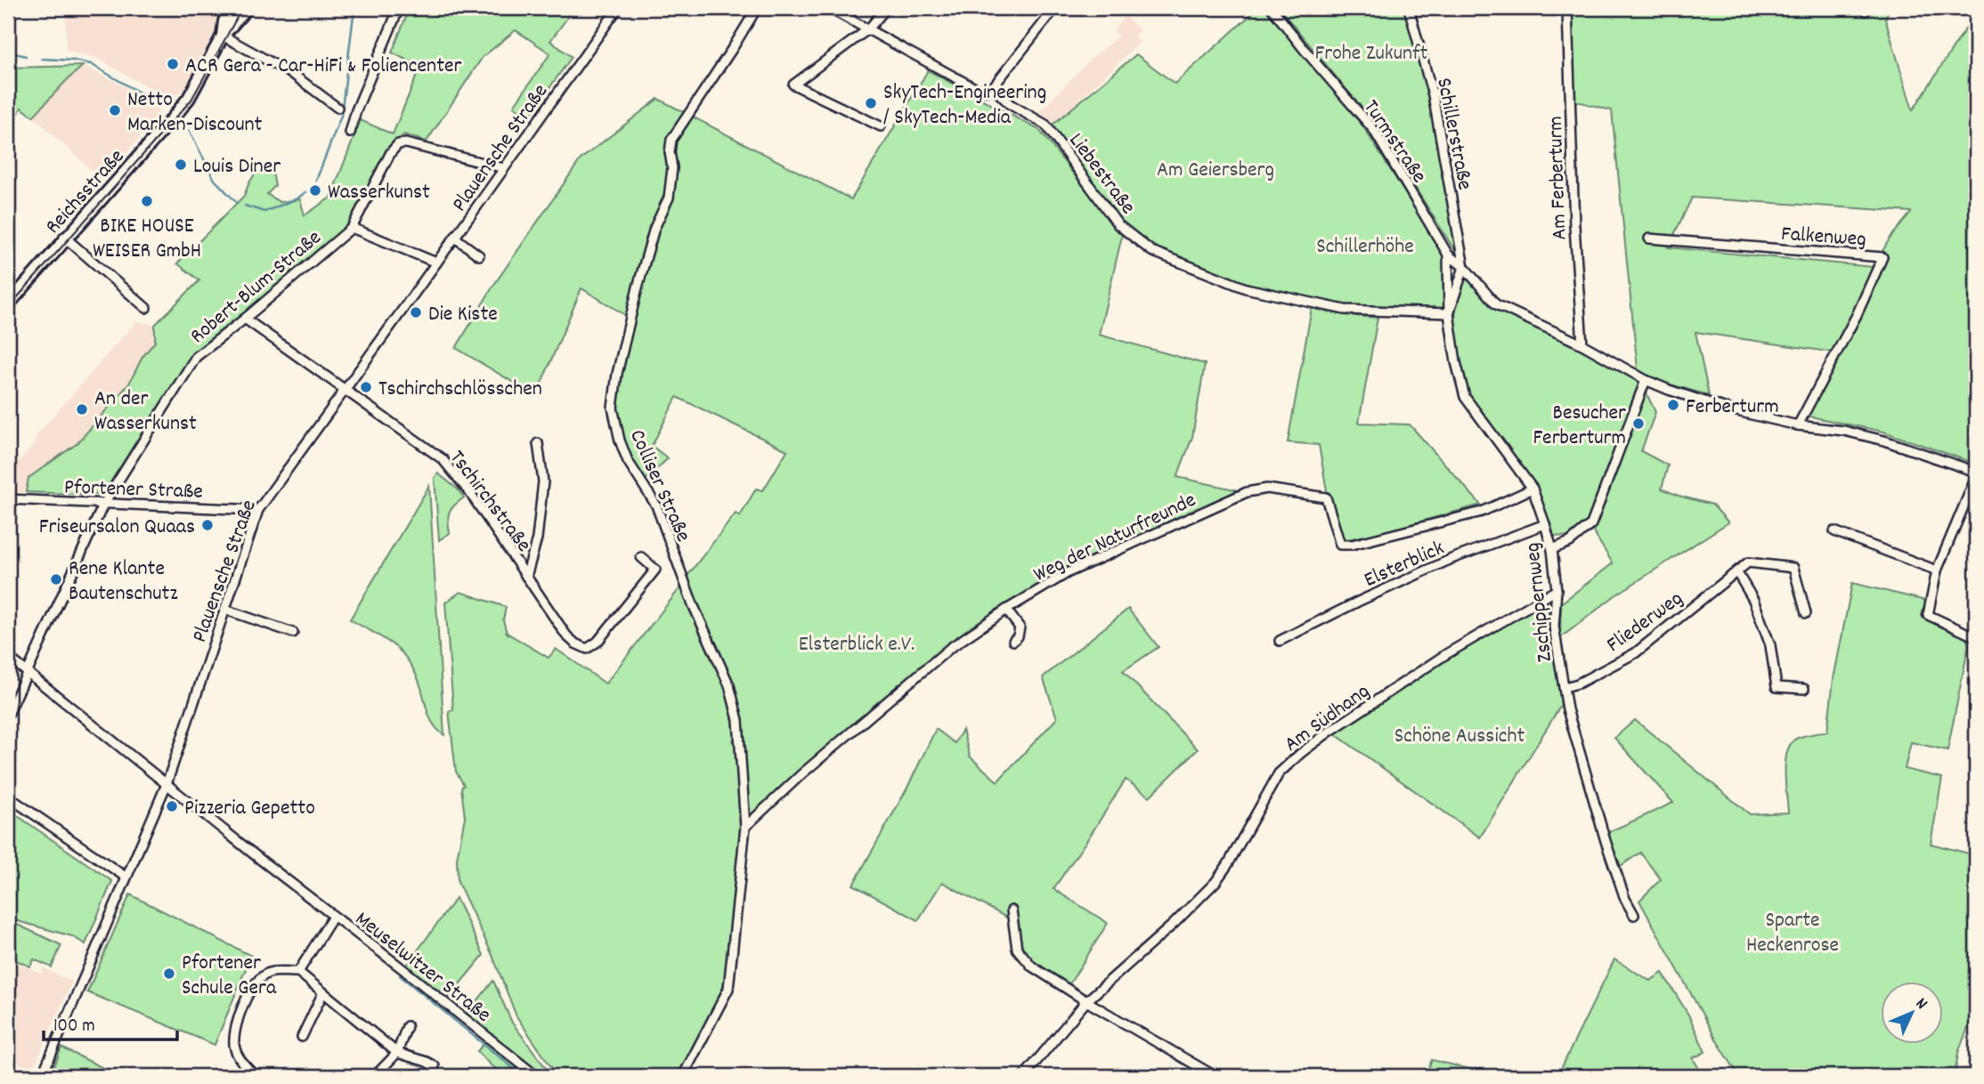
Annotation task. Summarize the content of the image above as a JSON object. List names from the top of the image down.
{
  "streets": {
    "main road": ["Reichsstraße"],
    "street": [
      "Schillerstraße",
      "Turmstraße",
      "Plauensche Straße",
      "Liebestraße",
      "Am Ferberturm",
      "Falkenweg",
      "Robert-Blum-Straße",
      "Colliser Straße",
      "Pfortener Straße",
      "Tschirchstraße",
      "Weg der Naturfreunde",
      "Elsterblick",
      "Zschippernweg",
      "Fliederweg",
      "Am Südhang",
      "Meuselwitzer Straße"
    ]
  },
  "crossings": [
    ["Schillerstraße", "Turmstraße"],
    ["Schillerstraße", "Zschippernweg"],
    ["Turmstraße", "Zschippernweg"],
    ["Plauensche Straße", "Robert-Blum-Straße"],
    ["Plauensche Straße", "Pfortener Straße"],
    ["Plauensche Straße", "Tschirchstraße"],
    ["Plauensche Straße", "Meuselwitzer Straße"],
    ["Liebestraße", "Zschippernweg"],
    ["Robert-Blum-Straße", "Pfortener Straße"],
    ["Robert-Blum-Straße", "Tschirchstraße"],
    ["Robert-Blum-Straße", "Meuselwitzer Straße"],
    ["Colliser Straße", "Weg der Naturfreunde"],
    ["Weg der Naturfreunde", "Zschippernweg"],
    ["Elsterblick", "Zschippernweg"],
    ["Zschippernweg", "Fliederweg"],
    ["Zschippernweg", "Am Südhang"]
  ],
  "parks": [
    "Frohe Zukunft",
    "Am Geiersberg",
    "Schillerhöhe",
    "Elsterblick e.V.",
    "Schöne Aussicht",
    "Sparte Heckenrose"
  ],
  "places": [
    "ACR Gera - Car-HiFi & Foliencenter",
    "SkyTech-Engineering / SkyTech-Media",
    "Netto Marken-Discount",
    "Louis Diner",
    "Wasserkunst",
    "BIKE HOUSE WEISER GmbH",
    "Die Kiste",
    "Tschirchschlösschen",
    "Ferberturm",
    "An der Wasserkunst",
    "Besucher Ferberturm",
    "Friseursalon Quaas",
    "Rene Klante Bautenschutz",
    "Pizzeria Gepetto",
    "Pfortener Schule Gera"
  ],
  "scale_bar": "100 m",
  "north": "top right"
}
